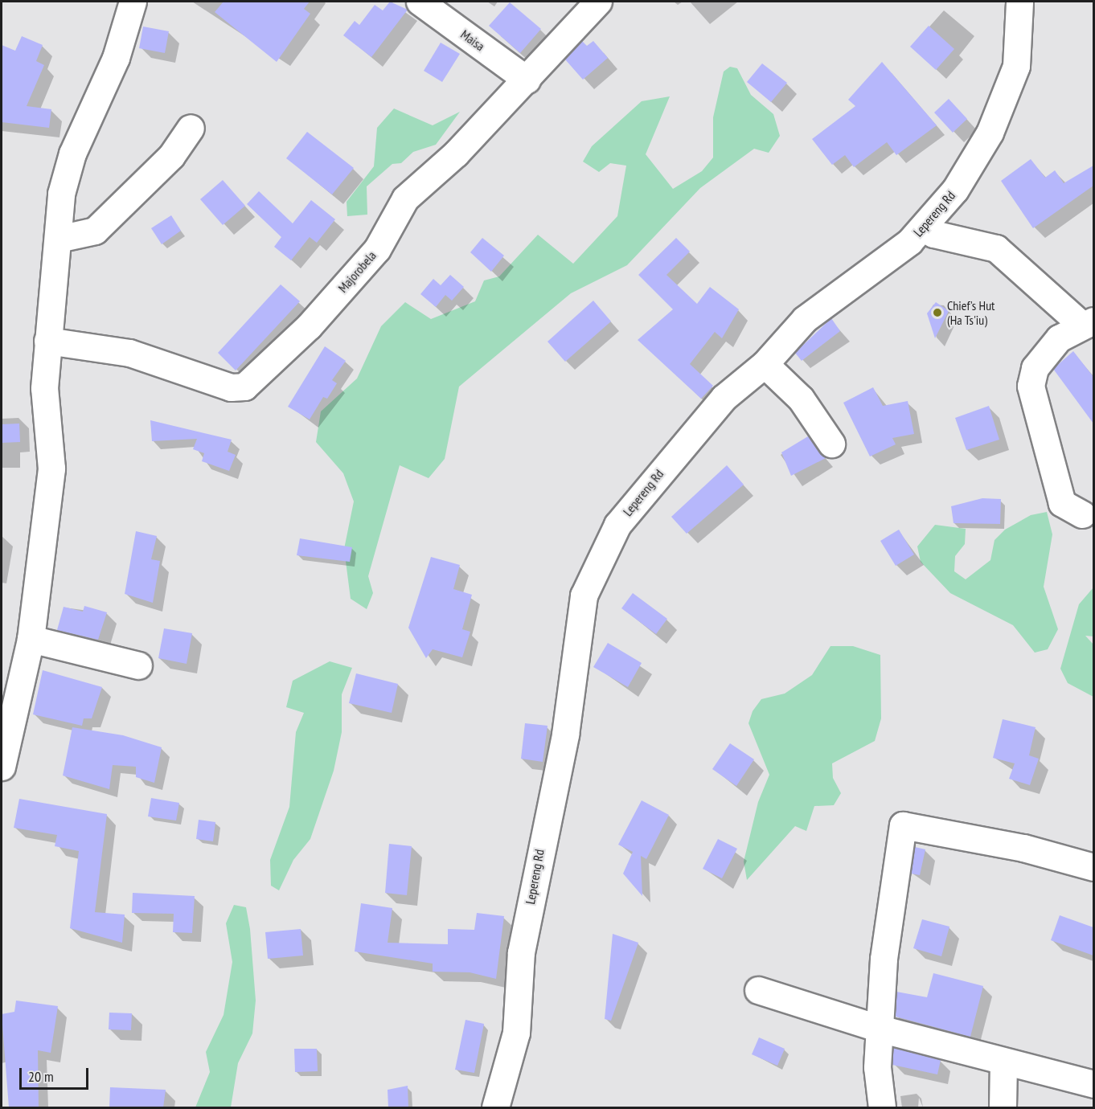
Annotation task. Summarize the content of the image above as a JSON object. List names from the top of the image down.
{
  "streets": {
    "street": ["Maisa", "Lepereng Rd", "Majorobela"]
  },
  "crossings": [
    ["Maisa", "Majorobela"]
  ],
  "places": ["Chief's Hut (Ha Ts'iu)"],
  "scale_bar": "20 m"
}
